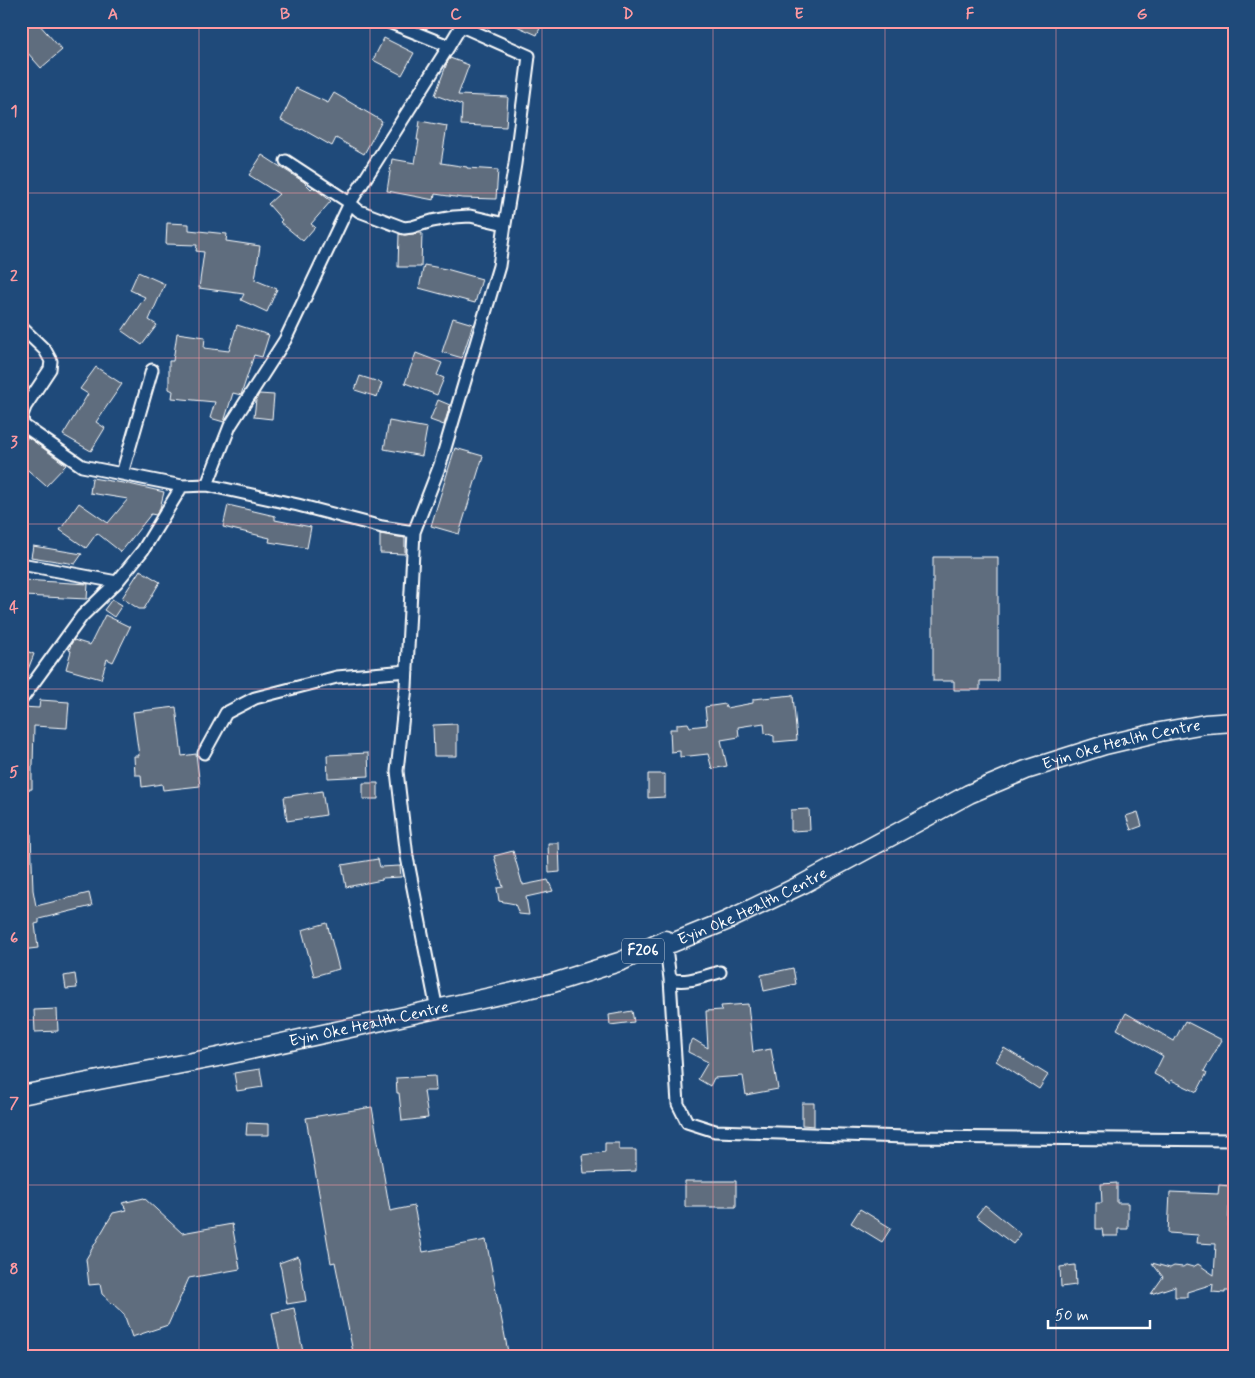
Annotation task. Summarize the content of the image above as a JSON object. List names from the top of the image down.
{
  "streets": {
    "main road": ["Eyin Oke Health Centre", "F206"]
  },
  "scale_bar": "50 m",
  "grid": {
    "columns": [
      "A",
      "B",
      "C",
      "D",
      "E",
      "F",
      "G"
    ],
    "rows": [
      "1",
      "2",
      "3",
      "4",
      "5",
      "6",
      "7",
      "8"
    ]
  }
}
